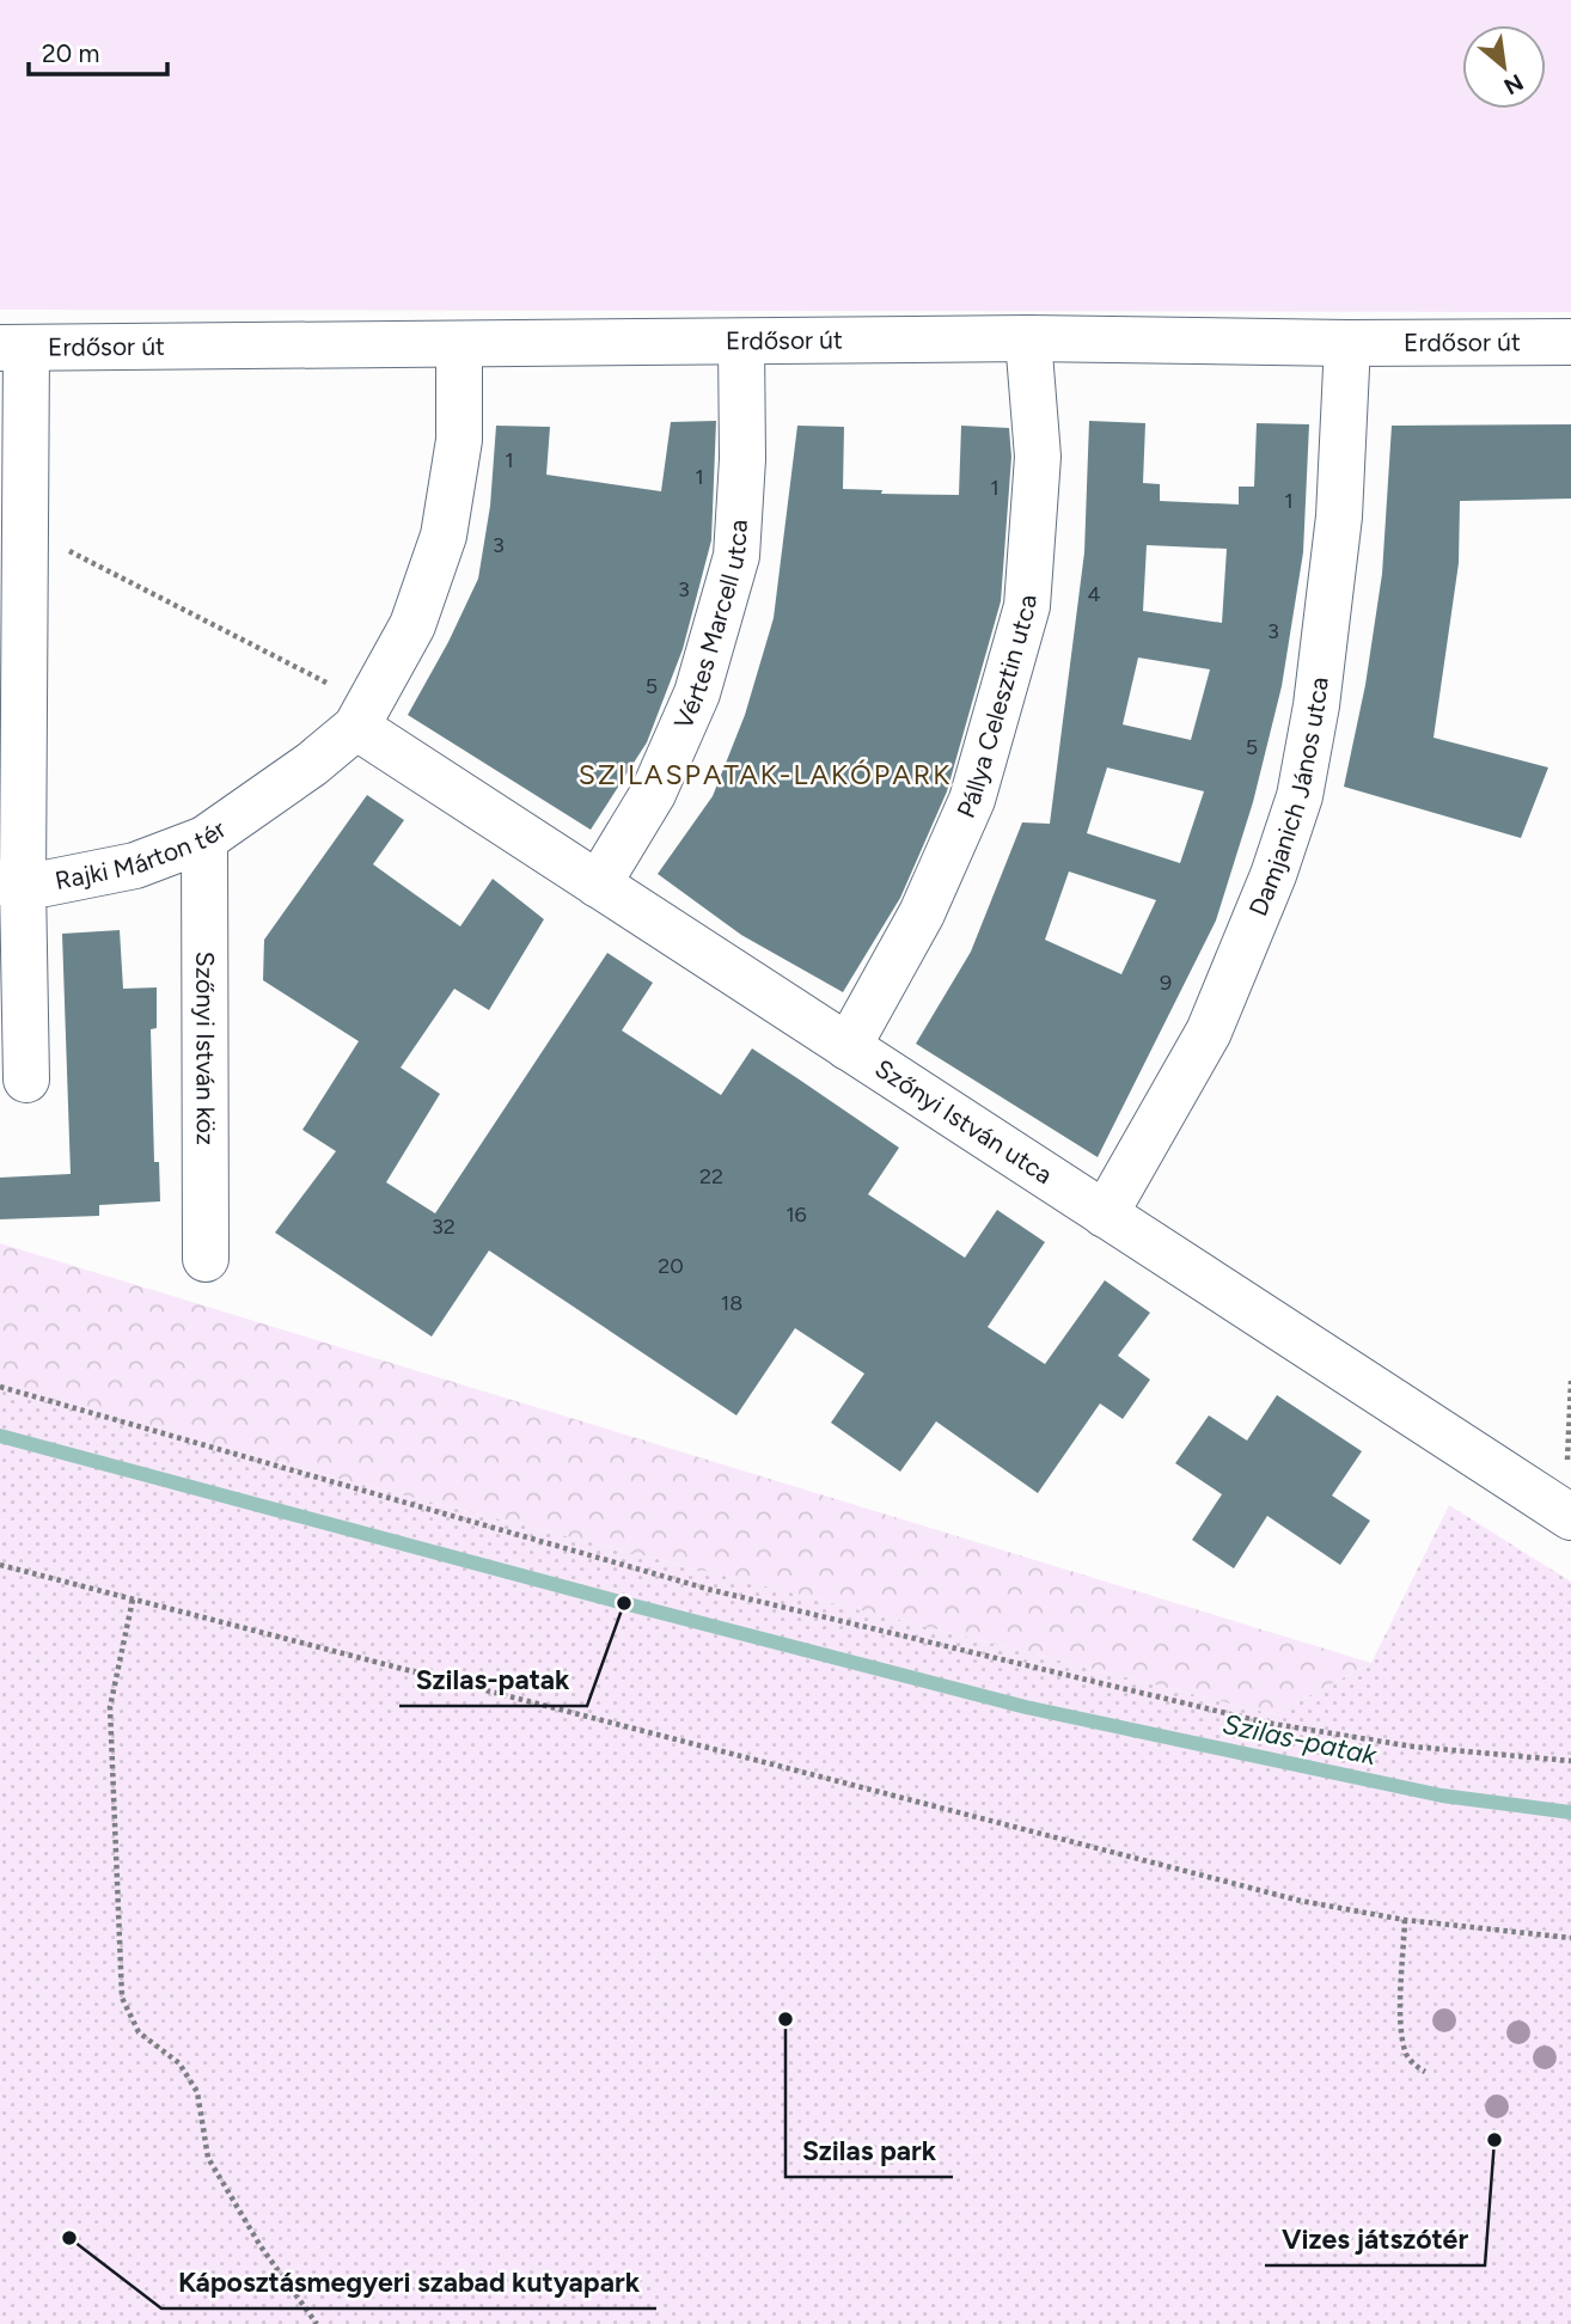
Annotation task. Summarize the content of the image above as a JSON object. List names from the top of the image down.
{
  "streets": {
    "street": [
      "Erdősor út",
      "Vértes Marcell utca",
      "Pállya Celesztin utca",
      "Damjanich János utca",
      "Rajki Márton tér",
      "Szőnyi István köz",
      "Szőnyi István utca"
    ]
  },
  "crossings": [
    ["Erdősor út", "Vértes Marcell utca"],
    ["Erdősor út", "Pállya Celesztin utca"],
    ["Erdősor út", "Damjanich János utca"],
    ["Erdősor út", "Rajki Márton tér"],
    ["Vértes Marcell utca", "Szőnyi István utca"],
    ["Pállya Celesztin utca", "Szőnyi István utca"],
    ["Damjanich János utca", "Szőnyi István utca"],
    ["Rajki Márton tér", "Szőnyi István köz"],
    ["Rajki Márton tér", "Szőnyi István utca"]
  ],
  "districts": ["SZILASPATAK-LAKÓPARK"],
  "water": ["Szilas-patak"],
  "places": [
    "Szilas-patak",
    "Szilas park",
    "Vizes játszótér",
    "Káposztásmegyeri szabad kutyapark"
  ],
  "house_numbers": [
    "1",
    "1",
    "1",
    "1",
    "3",
    "3",
    "4",
    "3",
    "5",
    "5",
    "9",
    "22",
    "16",
    "32",
    "20",
    "18"
  ],
  "scale_bar": "20 m",
  "north": "bottom right"
}
